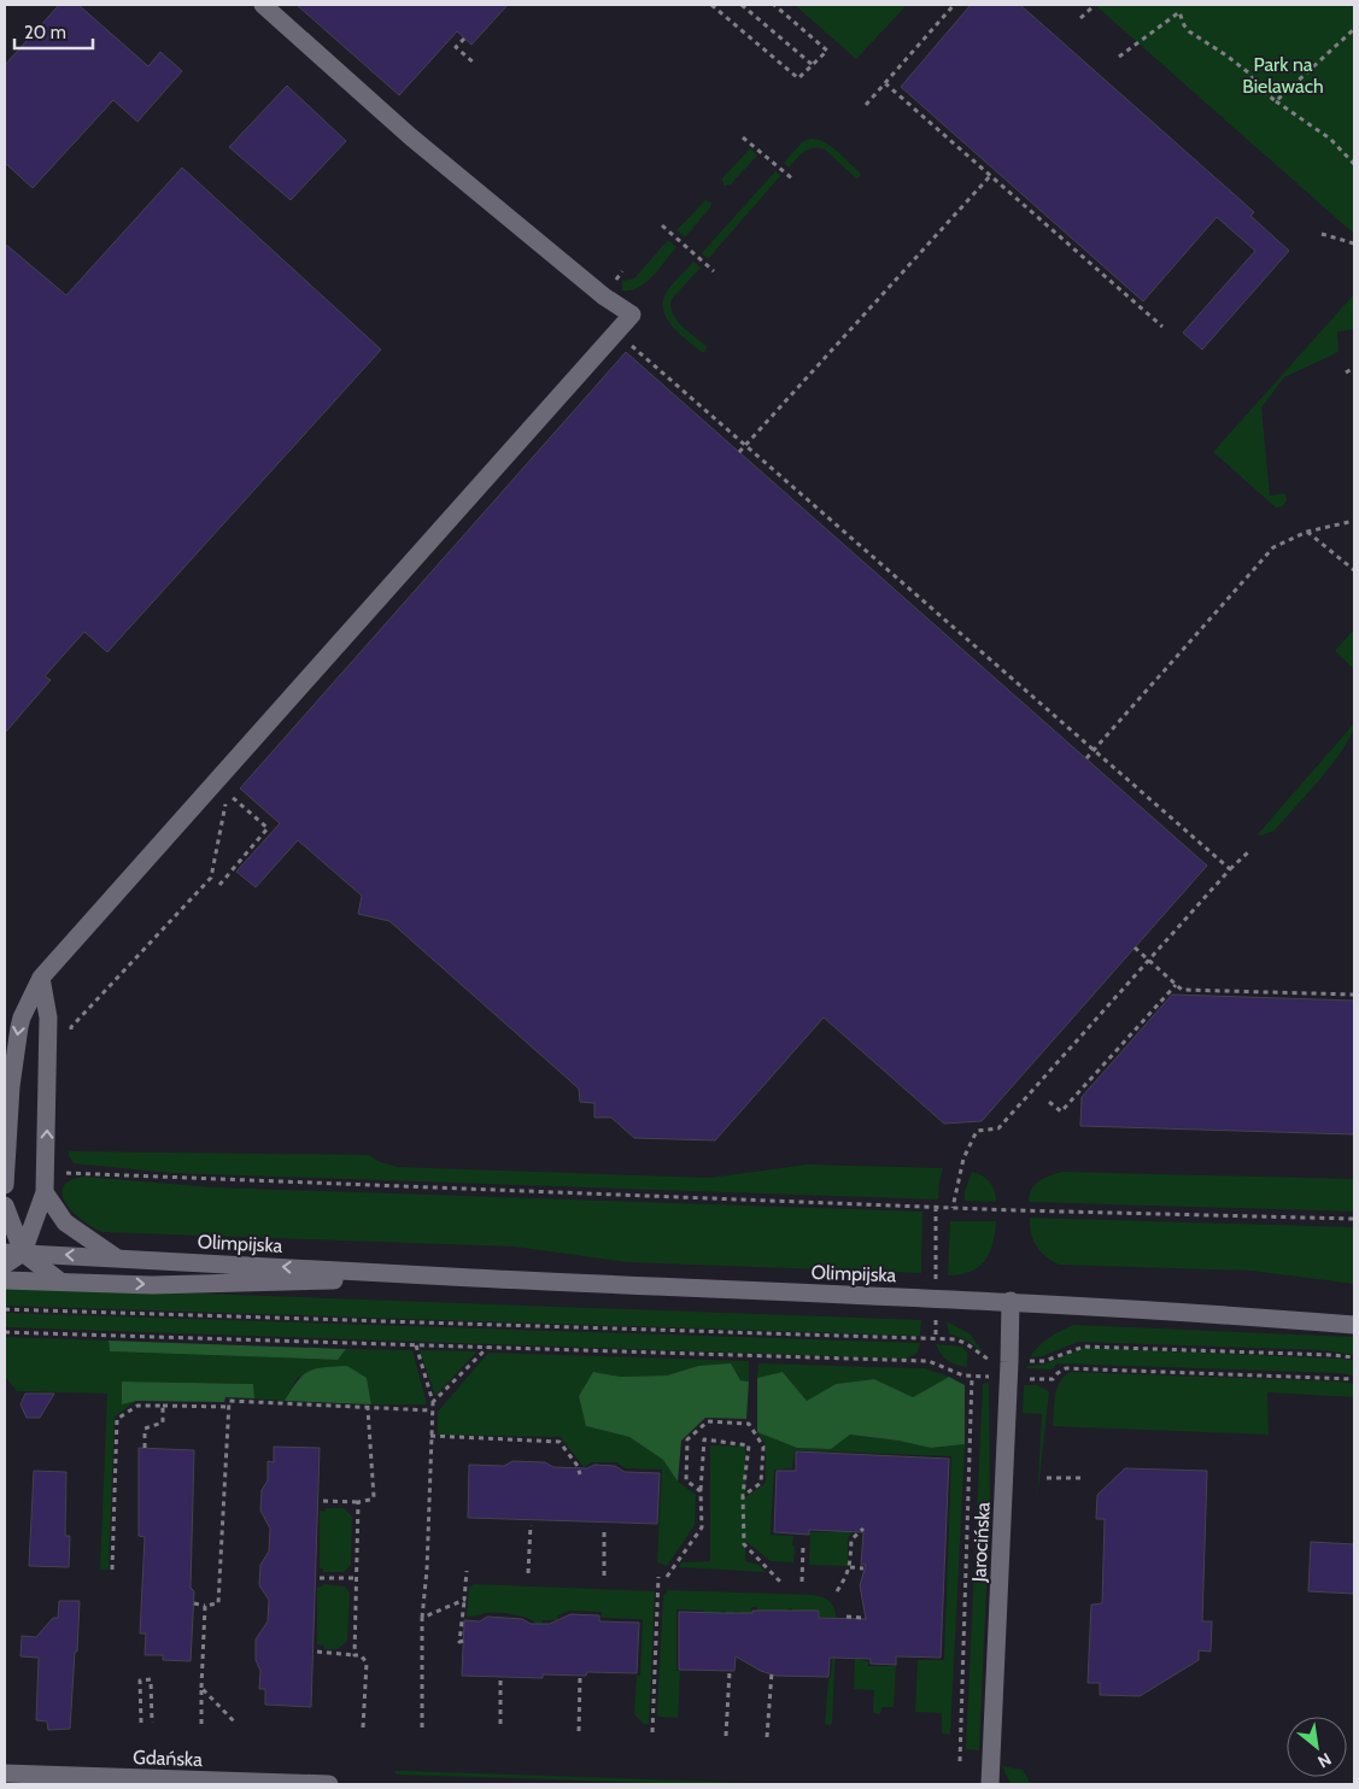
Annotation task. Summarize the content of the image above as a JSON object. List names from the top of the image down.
{
  "streets": {
    "street": ["Olimpijska", "Jarocińska", "Gdańska"]
  },
  "crossings": [
    ["Olimpijska", "Jarocińska"]
  ],
  "parks": ["Park na Bielawach"],
  "scale_bar": "20 m",
  "north": "bottom right"
}
